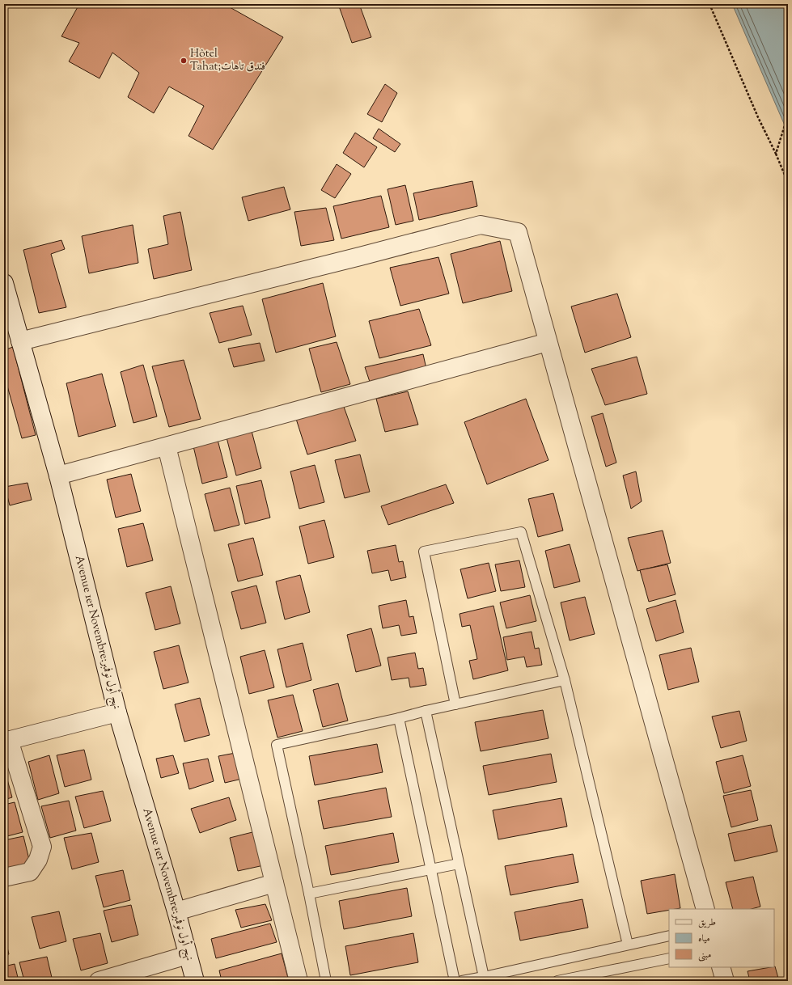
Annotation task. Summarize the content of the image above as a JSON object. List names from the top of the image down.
{
  "streets": {
    "street": ["Avenue 1er Novembre;نهج أول نوفمبر"]
  },
  "places": ["Hôtel Tahat;فندق تاهات"],
  "legend": ["طريق", "مياه", "مبنى"]
}
